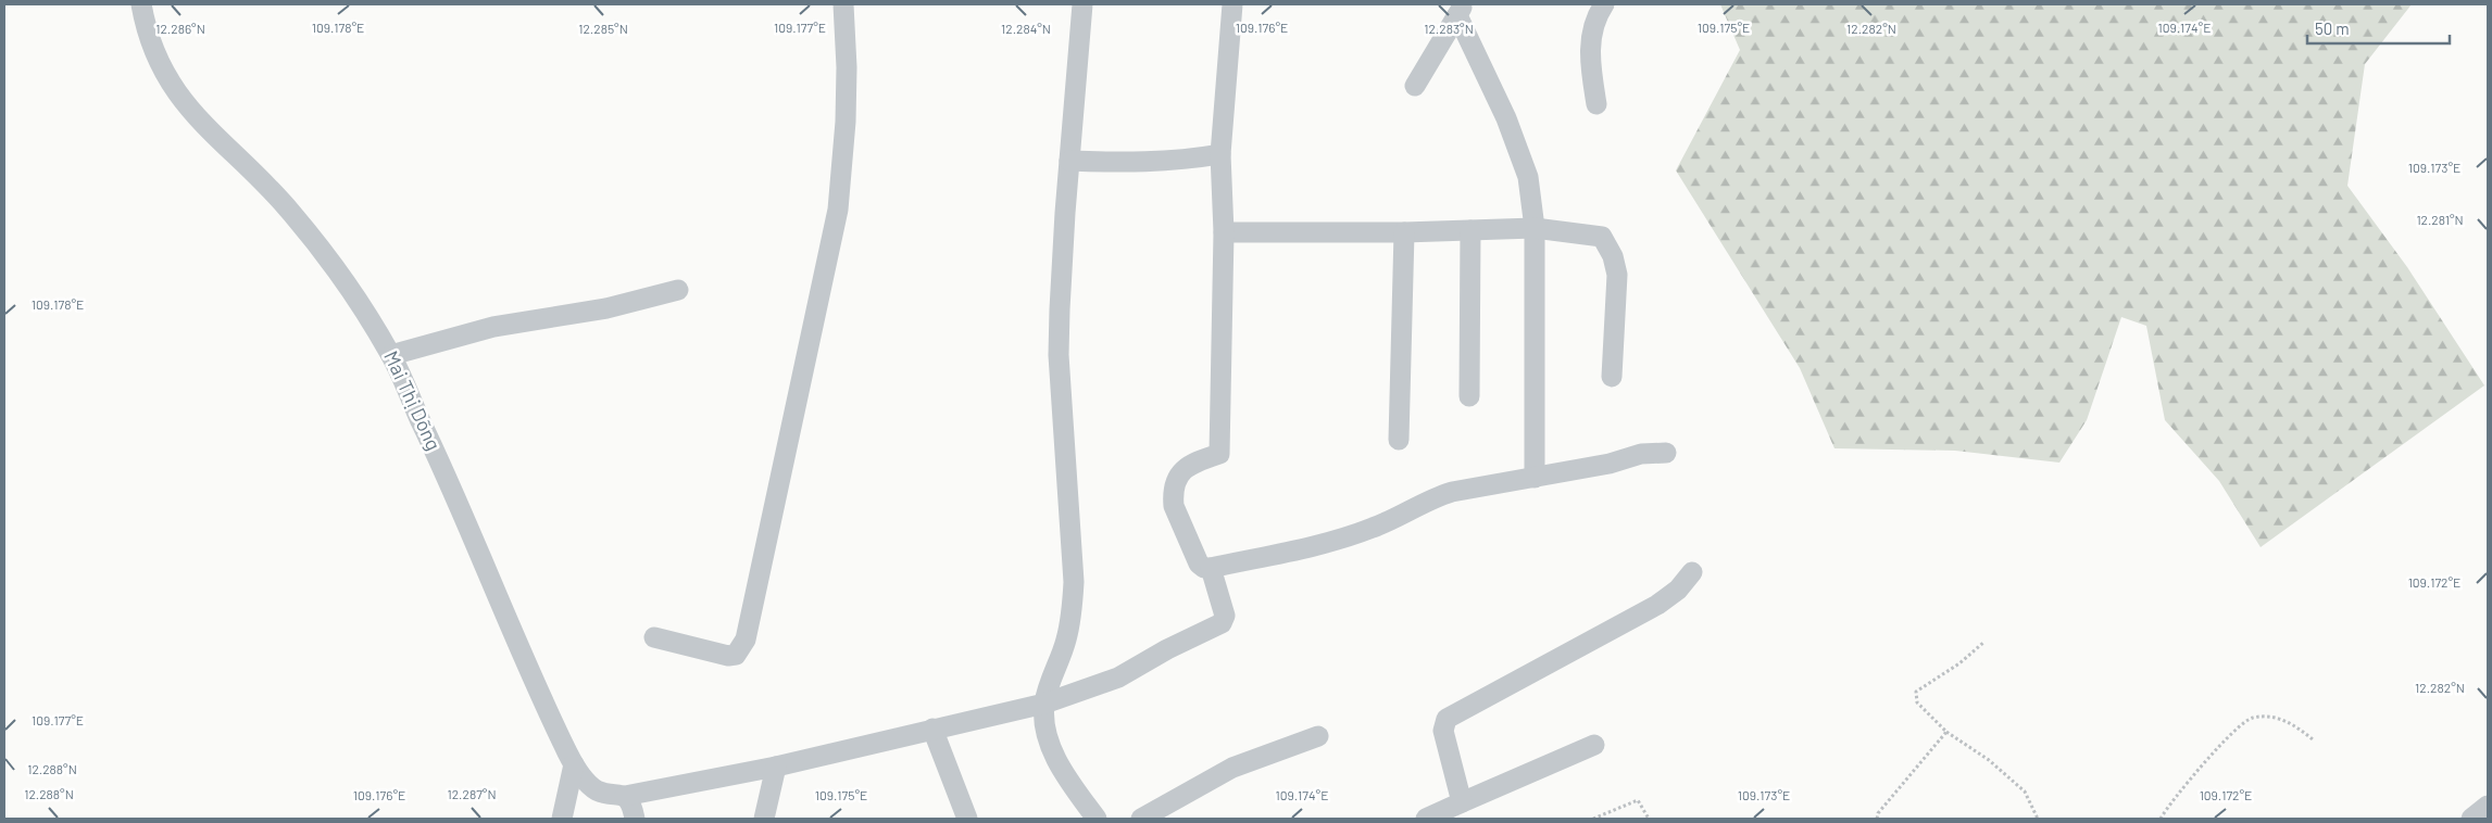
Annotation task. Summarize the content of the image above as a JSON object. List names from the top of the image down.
{
  "streets": {
    "street": ["Mai Thị Dõng"]
  },
  "scale_bar": "50 m",
  "coordinates": [
    "109.178°E",
    "109.177°E",
    "109.176°E",
    "109.175°E",
    "109.174°E",
    "12.285°N",
    "12.286°N",
    "12.284°N",
    "12.283°N",
    "12.282°N",
    "109.173°E",
    "12.281°N",
    "109.172°E",
    "12.288°N",
    "12.287°N"
  ]
}
